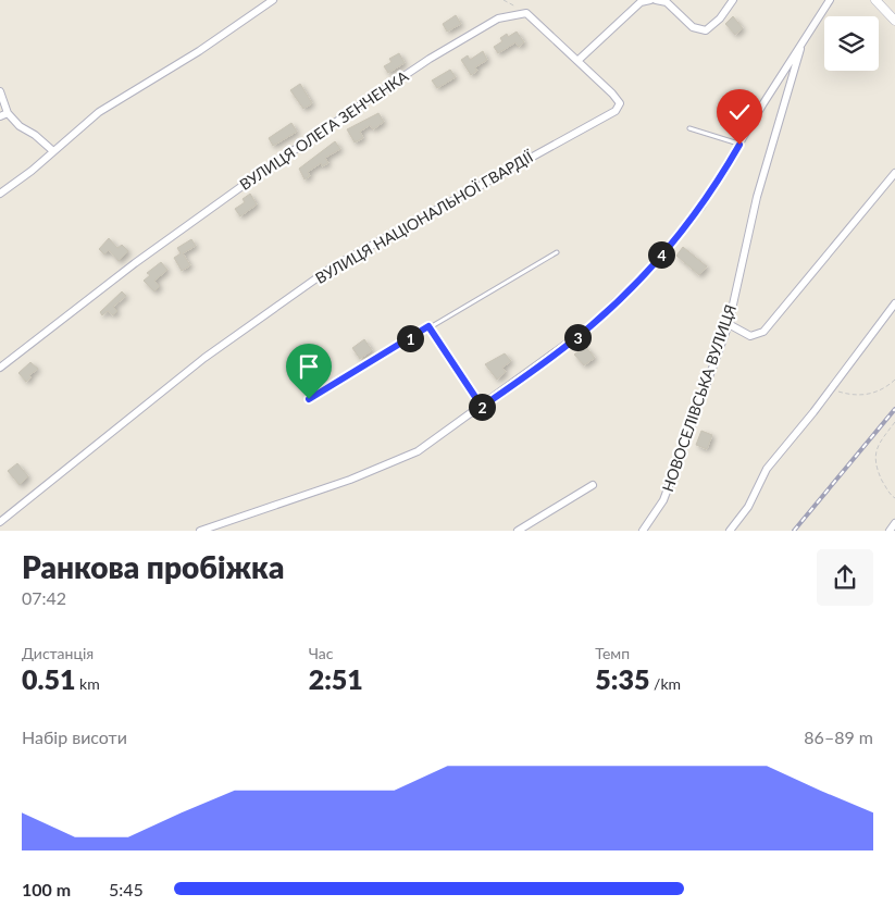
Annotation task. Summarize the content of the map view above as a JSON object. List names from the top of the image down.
{
  "streets": {
    "street": ["ВУЛИЦЯ ОЛЕГА ЗЕНЧЕНКА", "ВУЛИЦЯ НАЦІОНАЛЬНОЇ ГВАРДІЇ", "НОВОСЕЛІВСЬКА ВУЛИЦЯ"]
  },
  "page": {
    "pins": [
      "4",
      "3",
      "1",
      "2"
    ],
    "heading": ["Ранкова пробіжка", "07:42"],
    "stats": [
      ["Дистанція", "0.51 km"],
      ["Час", "2:51"],
      ["Темп", "5:35 /km"]
    ],
    "chart": ["Набір висоти", "86–89 m"],
    "list": [
      {
        "name": "100 m",
        "note": "5:45"
      }
    ]
  }
}
